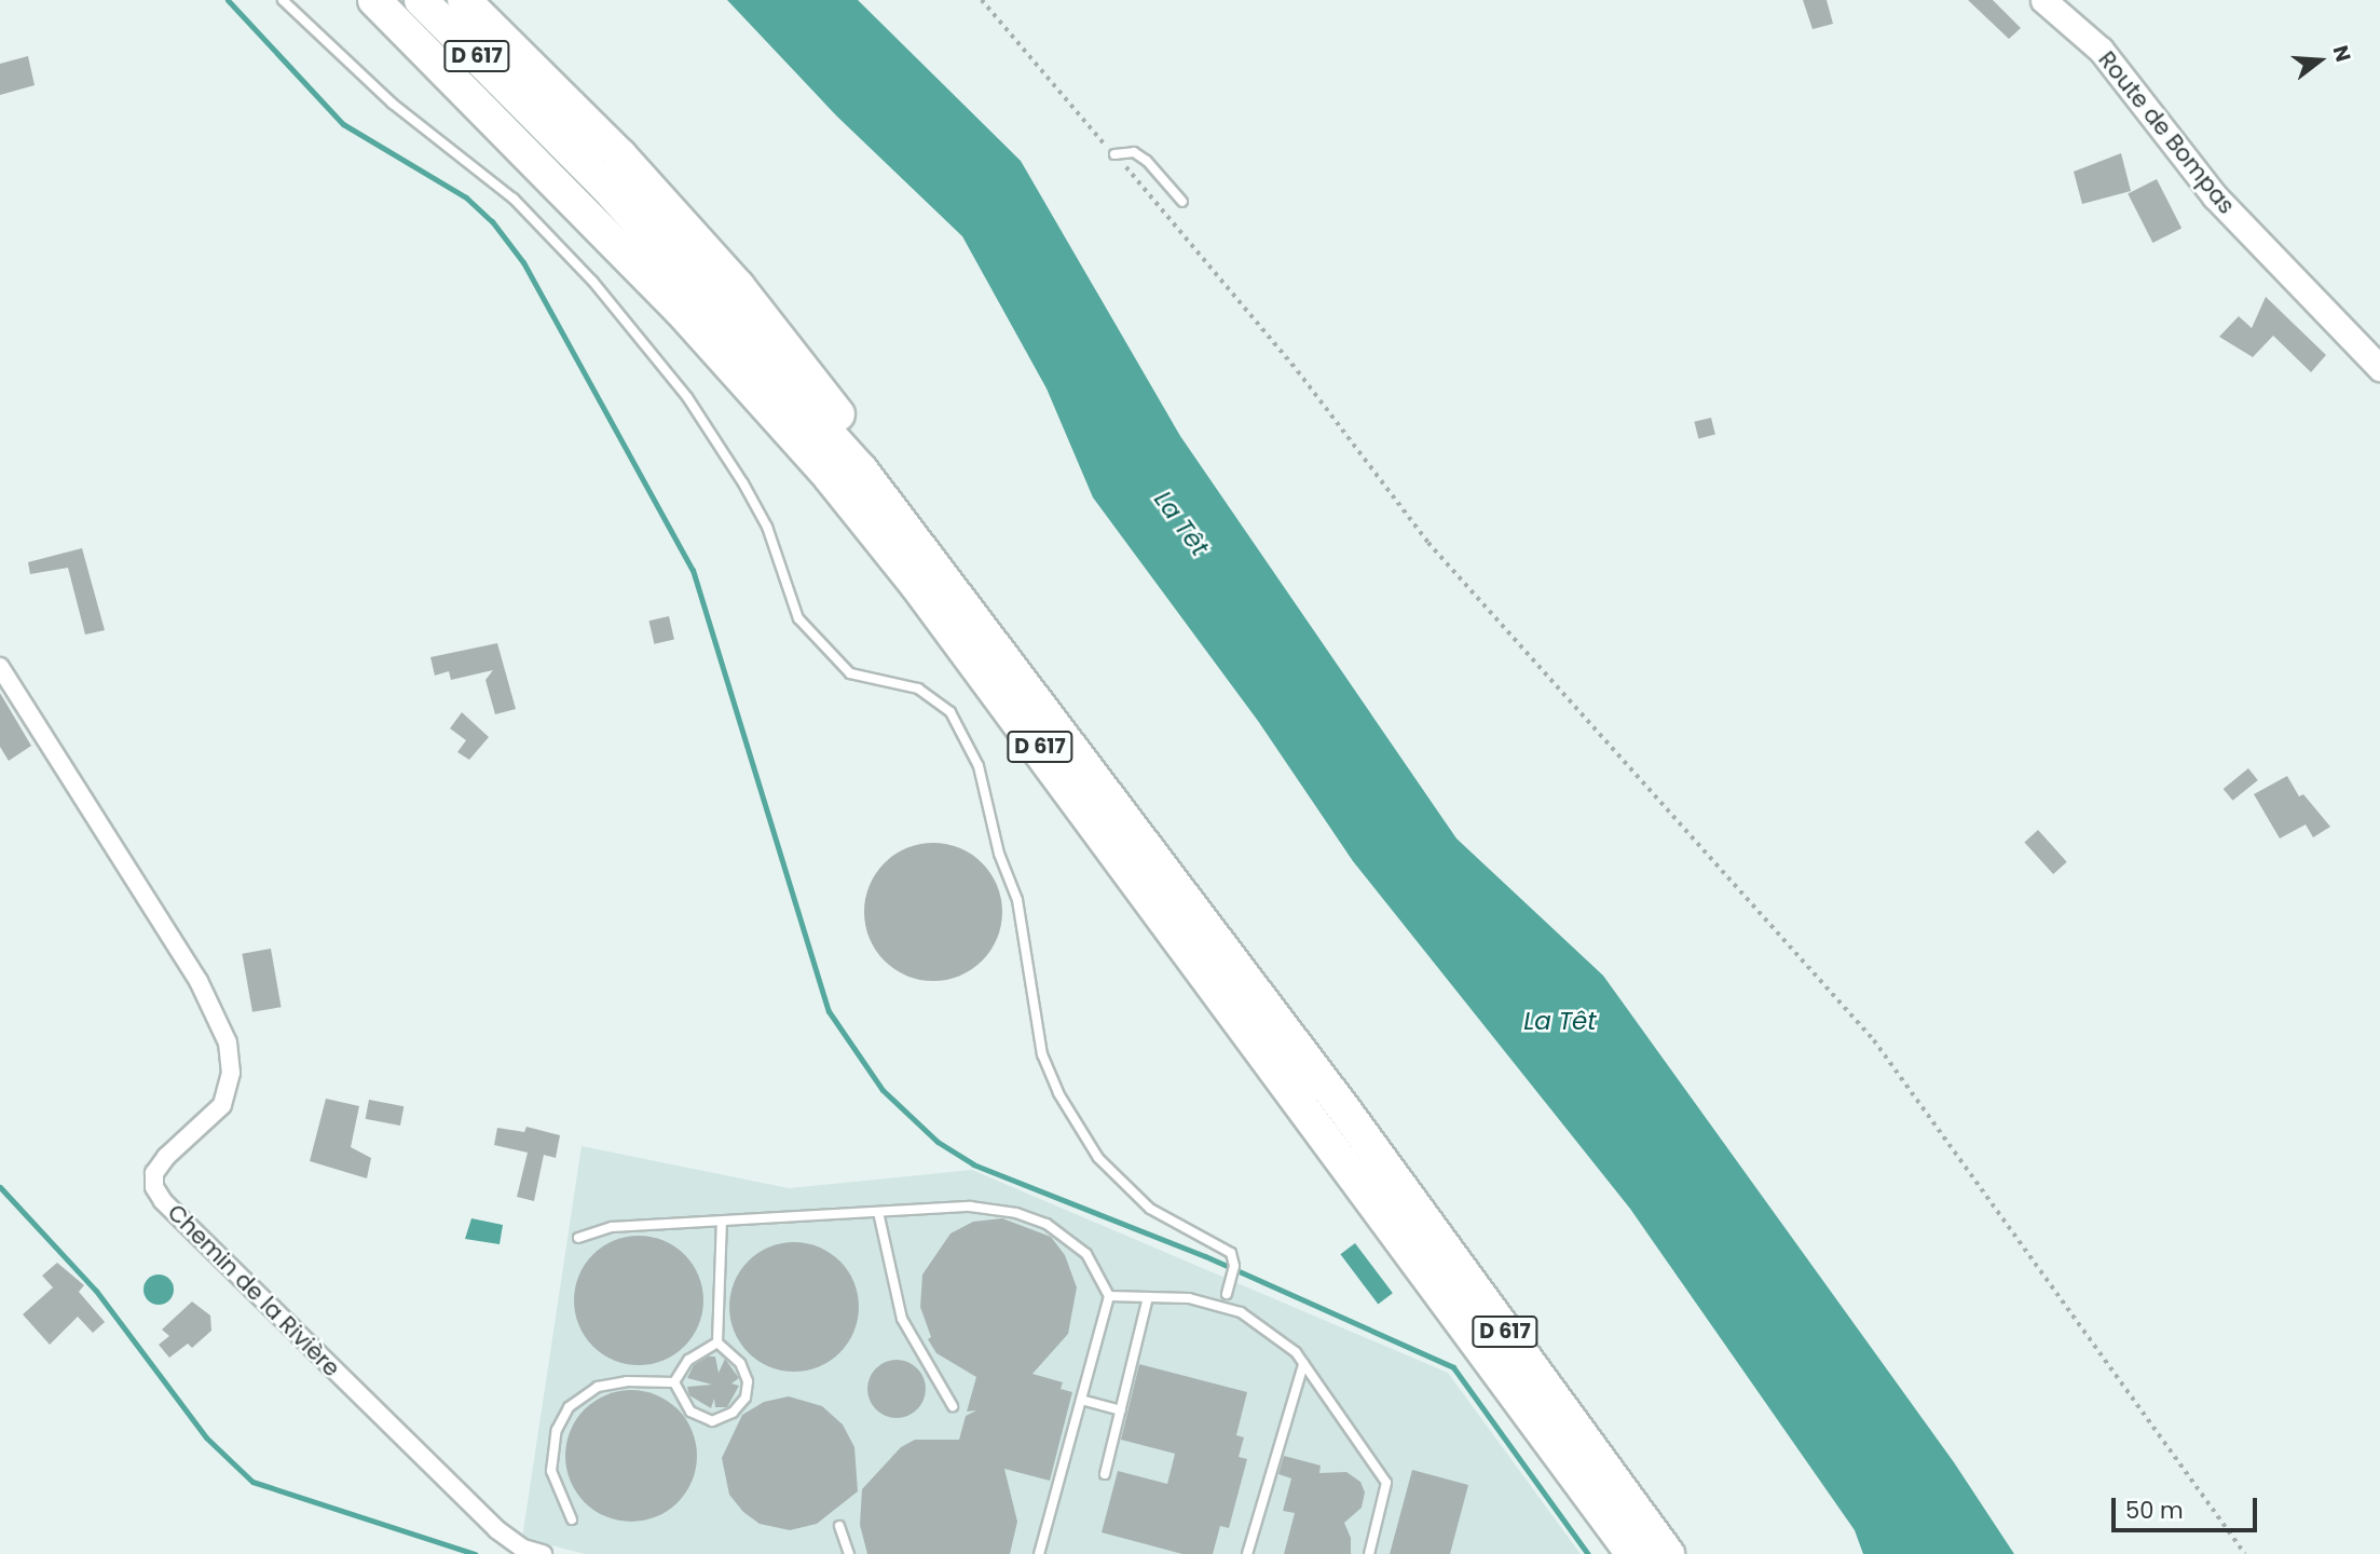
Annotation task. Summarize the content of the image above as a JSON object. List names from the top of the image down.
{
  "streets": {
    "highway": ["D 617"],
    "main road": ["Route de Bompas"],
    "street": ["Chemin de la Rivière"]
  },
  "water": ["La Têt"],
  "scale_bar": "50 m",
  "north": "right"
}
